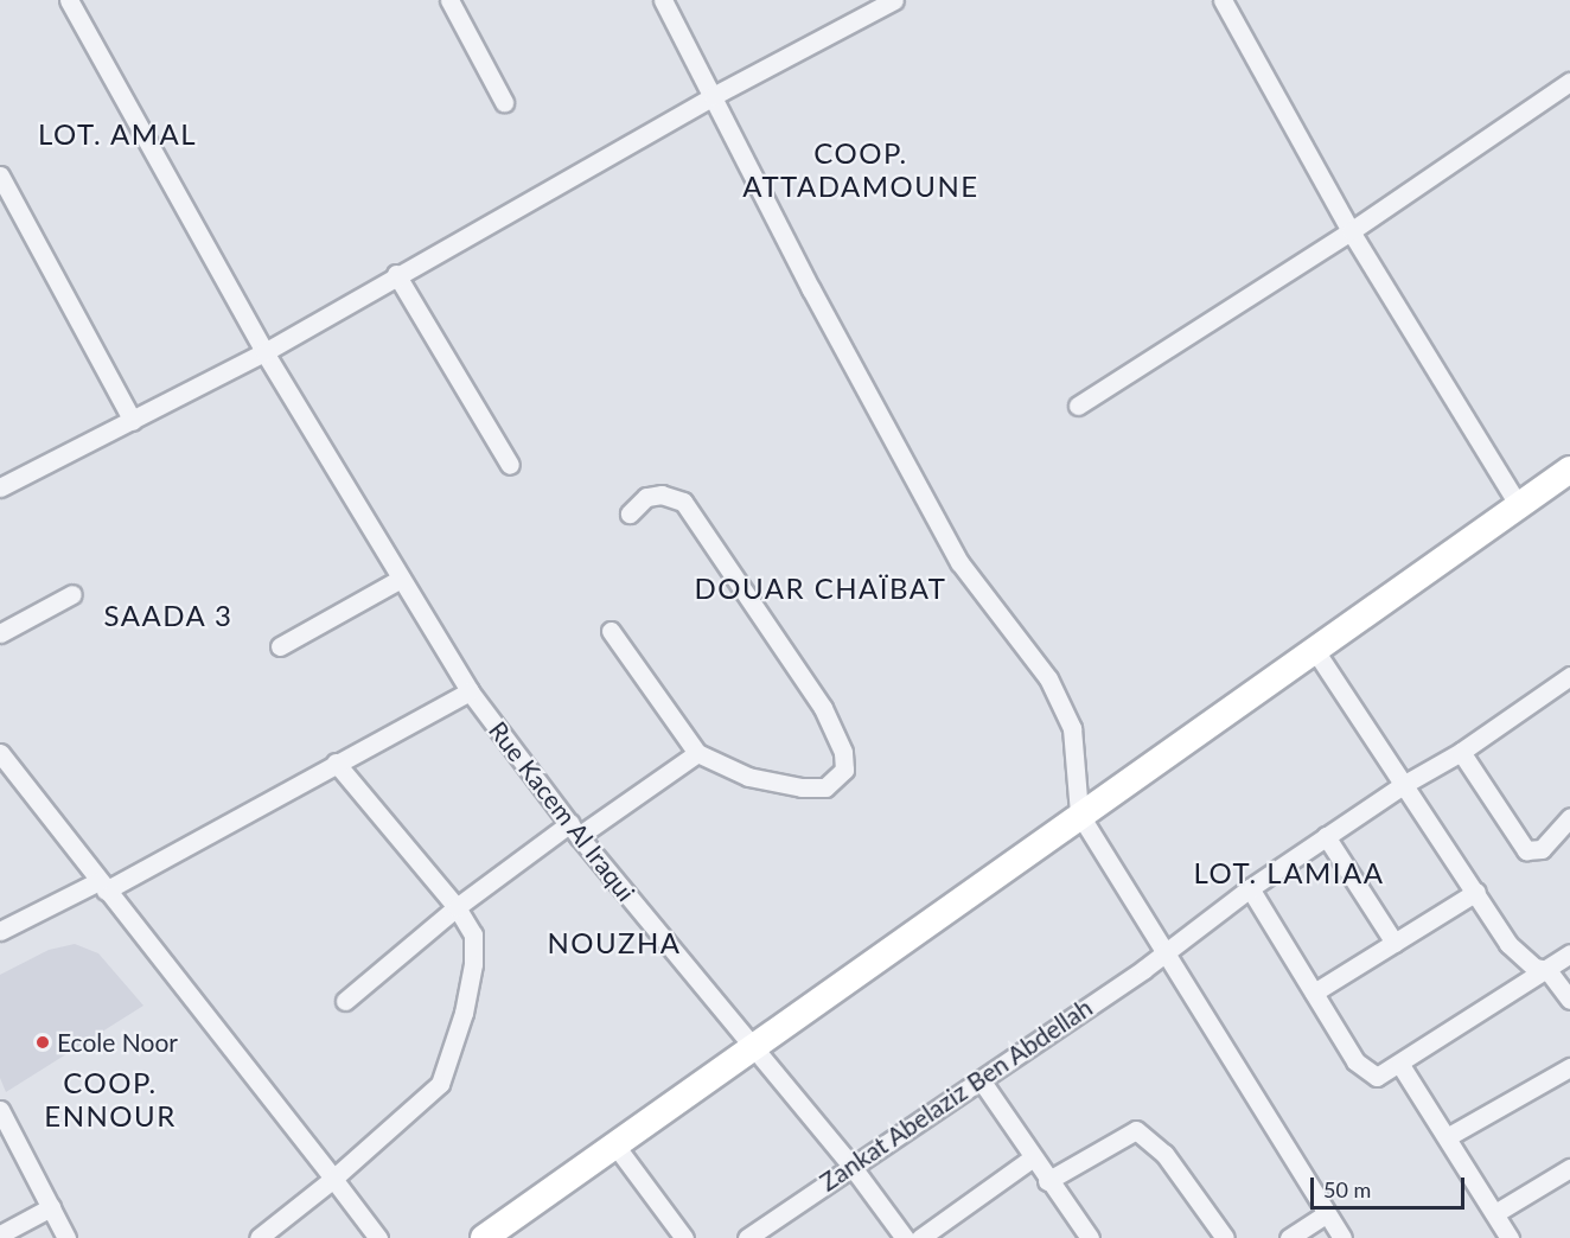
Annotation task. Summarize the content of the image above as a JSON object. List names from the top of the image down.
{
  "streets": {
    "street": ["Rue Kacem Al Iraqui", "Zankat Abelaziz Ben Abdellah"]
  },
  "crossings": [
    ["Rue Kacem Al Iraqui", "Zankat Abelaziz Ben Abdellah"]
  ],
  "districts": [
    "LOT. AMAL",
    "COOP. ATTADAMOUNE",
    "DOUAR CHAÏBAT",
    "SAADA 3",
    "LOT. LAMIAA",
    "NOUZHA",
    "COOP. ENNOUR"
  ],
  "places": ["Ecole Noor"],
  "scale_bar": "50 m"
}
